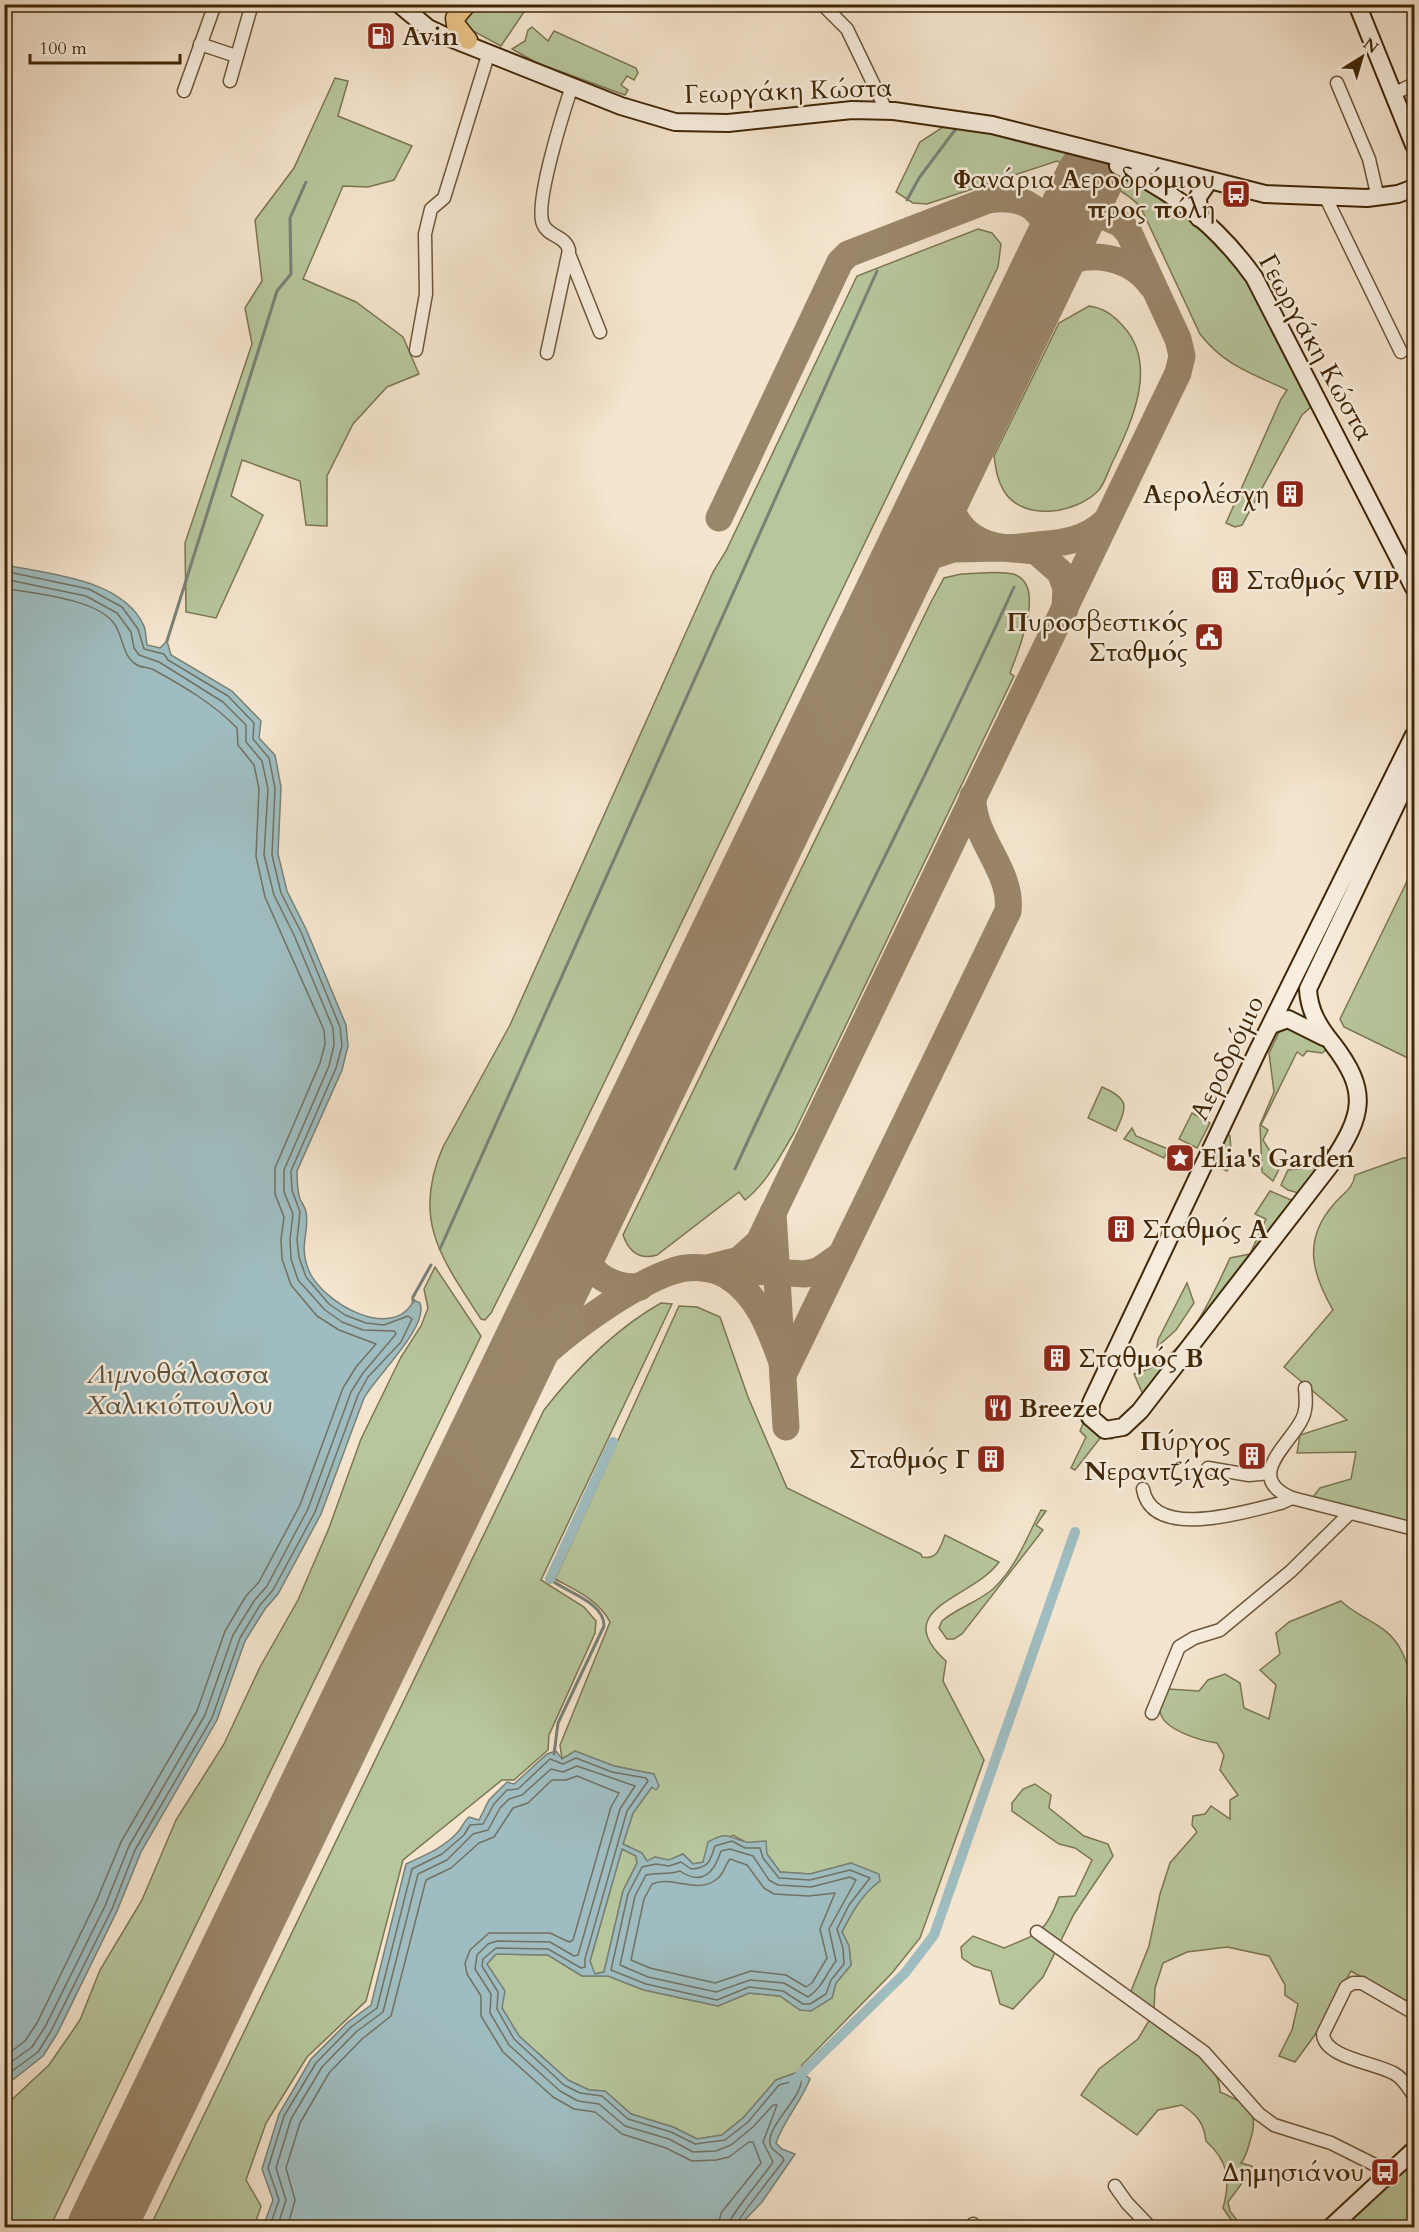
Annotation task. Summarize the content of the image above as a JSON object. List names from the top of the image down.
{
  "streets": {
    "main road": ["Γεωργάκη Κώστα", "Αεροδρόμιο"]
  },
  "water": ["Λιμνοθάλασσα Χαλικιόπουλου"],
  "places": {
    "fuel station": ["Avin"],
    "bus stop": ["Φανάρια Αεροδρόμιου προς πόλη", "Δημησιάνου"],
    "building": [
      "Αερολέσχη",
      "Σταθμός VIP",
      "Σταθμός Α",
      "Σταθμός B",
      "Πύργος Νεραντζίχας",
      "Σταθμός Γ"
    ],
    "public building": ["Πυροσβεστικός Σταθμός"],
    "place": ["Elia's Garden"],
    "restaurant": ["Breeze"]
  },
  "scale_bar": "100 m",
  "north": "top right"
}
